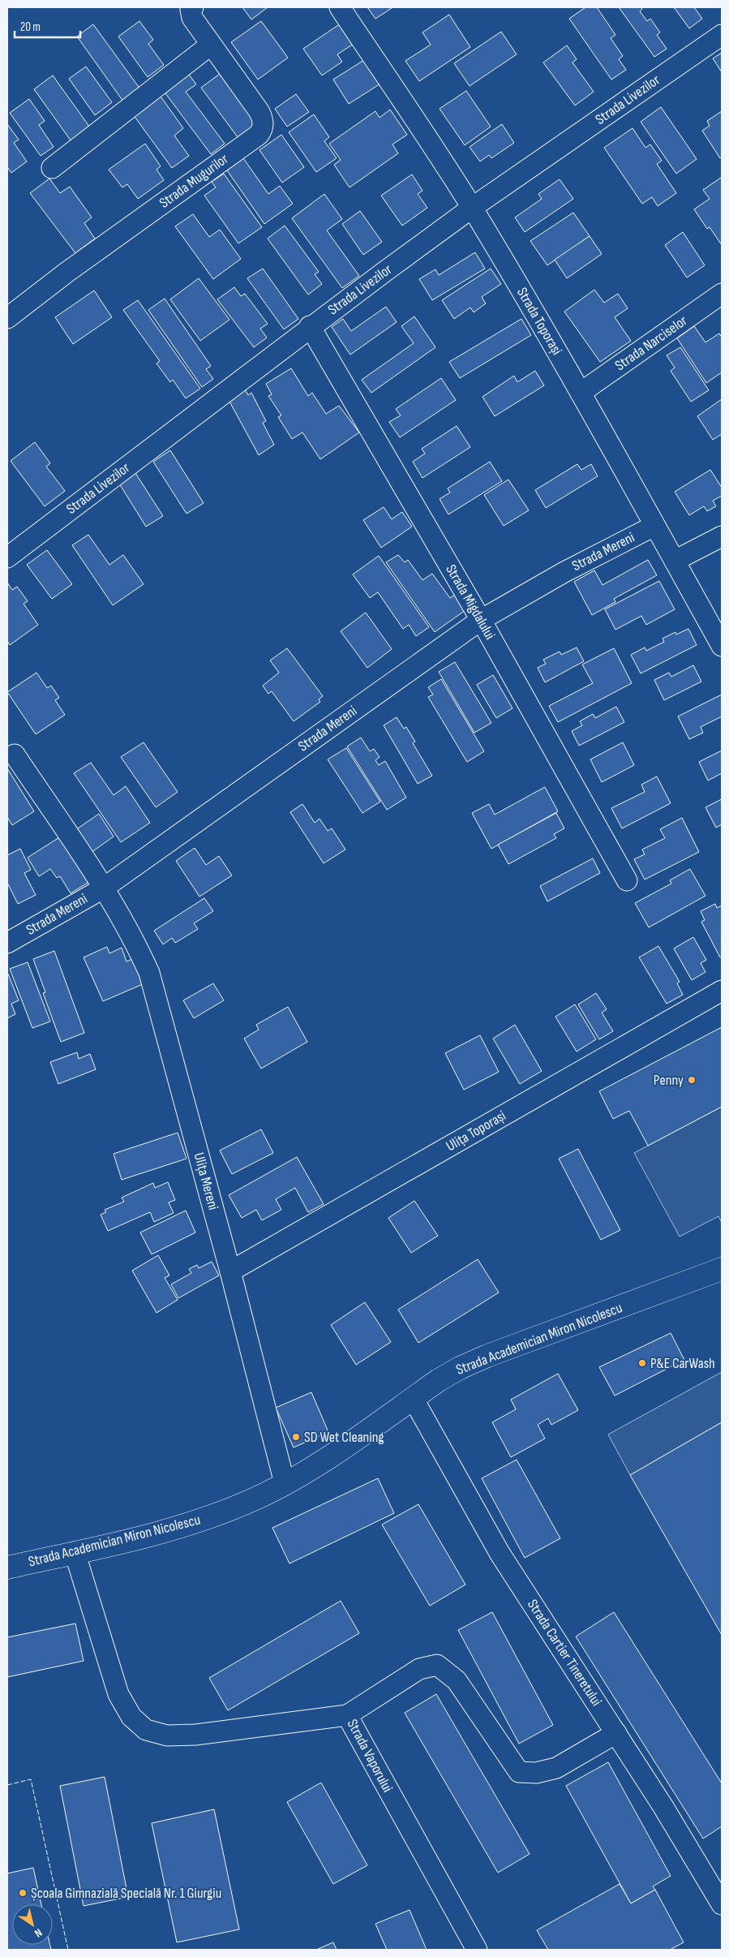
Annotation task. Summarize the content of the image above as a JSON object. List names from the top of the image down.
{
  "streets": {
    "street": [
      "Strada Livezilor",
      "Strada Mugurilor",
      "Strada Toporași",
      "Strada Narciselor",
      "Strada Mereni",
      "Strada Migdalului",
      "Ulița Toporași",
      "Ulița Mereni",
      "Strada Academician Miron Nicolescu",
      "Strada Cartier Tineretului",
      "Strada Vaporului"
    ]
  },
  "crossings": [
    ["Strada Livezilor", "Strada Toporași"],
    ["Strada Livezilor", "Strada Migdalului"],
    ["Strada Toporași", "Strada Narciselor"],
    ["Strada Toporași", "Strada Mereni"],
    ["Strada Mereni", "Strada Migdalului"],
    ["Strada Mereni", "Ulița Mereni"],
    ["Ulița Toporași", "Ulița Mereni"],
    ["Ulița Mereni", "Strada Academician Miron Nicolescu"],
    ["Strada Academician Miron Nicolescu", "Strada Cartier Tineretului"],
    ["Strada Cartier Tineretului", "Strada Vaporului"]
  ],
  "places": [
    "Penny",
    "P&E CarWash",
    "SD Wet Cleaning",
    "Școala Gimnazială Specială Nr. 1 Giurgiu"
  ],
  "scale_bar": "20 m",
  "north": "bottom right"
}
